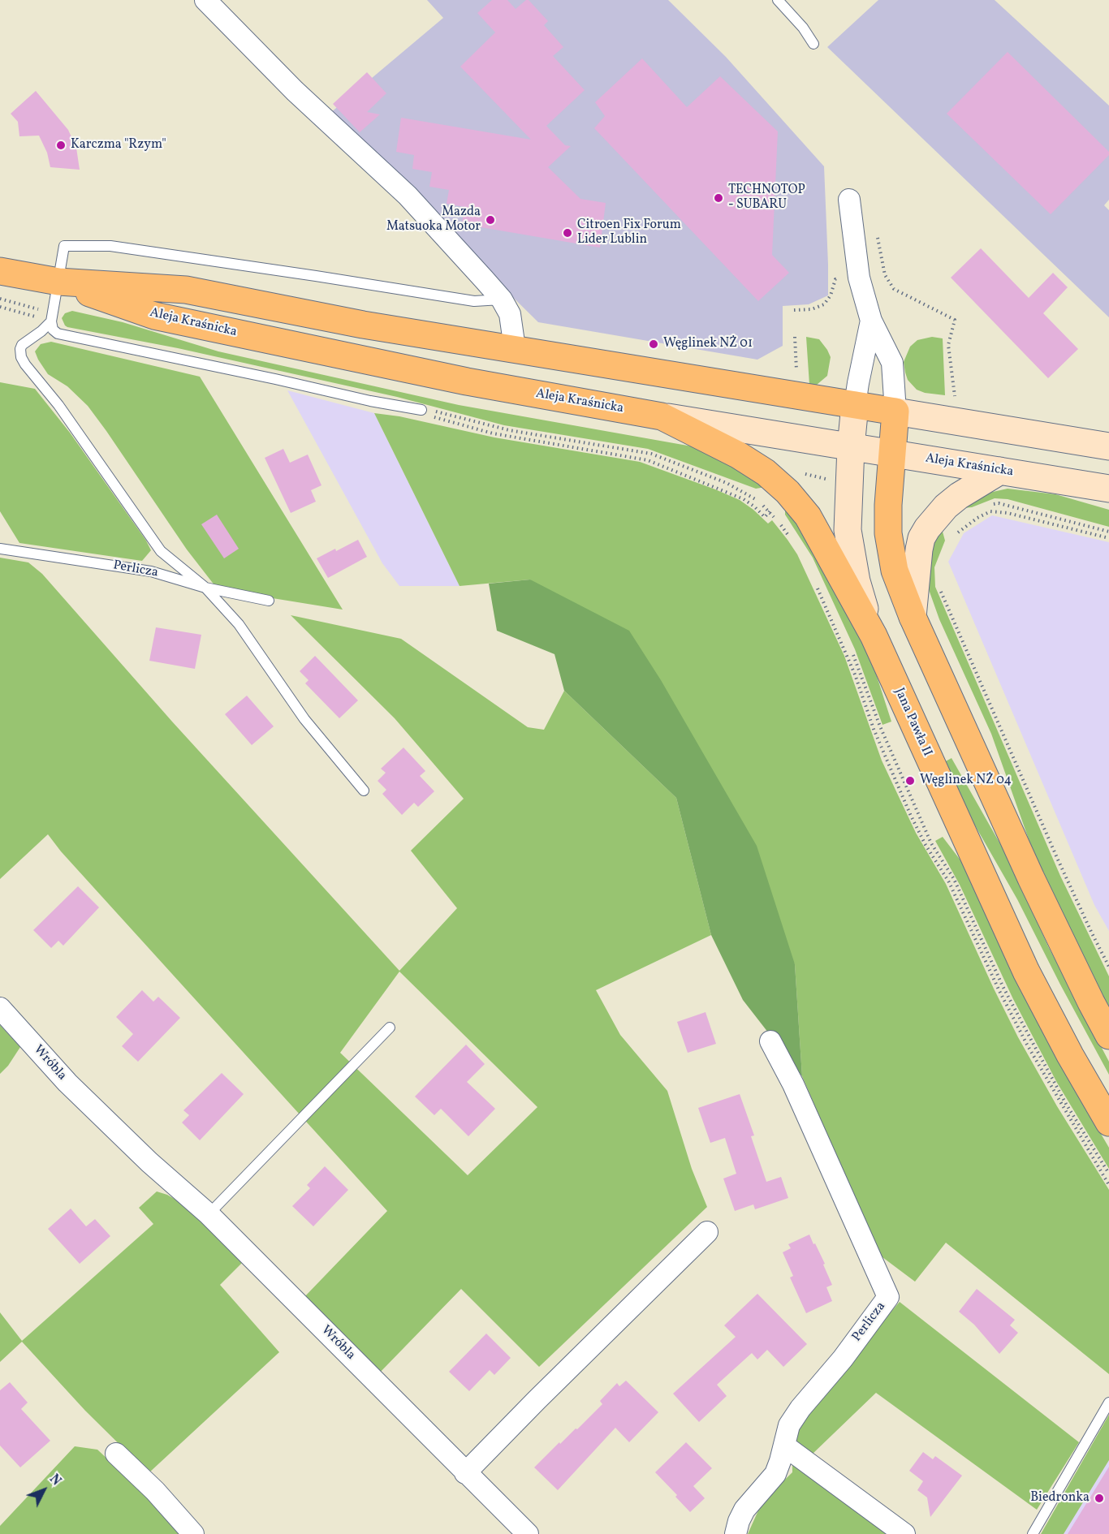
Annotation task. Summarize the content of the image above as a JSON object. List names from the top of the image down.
{
  "streets": {
    "main road": ["Aleja Kraśnicka", "Jana Pawła II"],
    "street": ["Perlicza", "Wróbla"]
  },
  "crossings": [
    ["Aleja Kraśnicka", "Jana Pawła II"]
  ],
  "places": [
    "Karczma \"Rzym\"",
    "TECHNOTOP - SUBARU",
    "Mazda Matsuoka Motor",
    "Citroen Fix Forum Lider Lublin",
    "Węglinek NŻ 01",
    "Węglinek NŻ 04",
    "Biedronka"
  ],
  "north": "top right"
}
